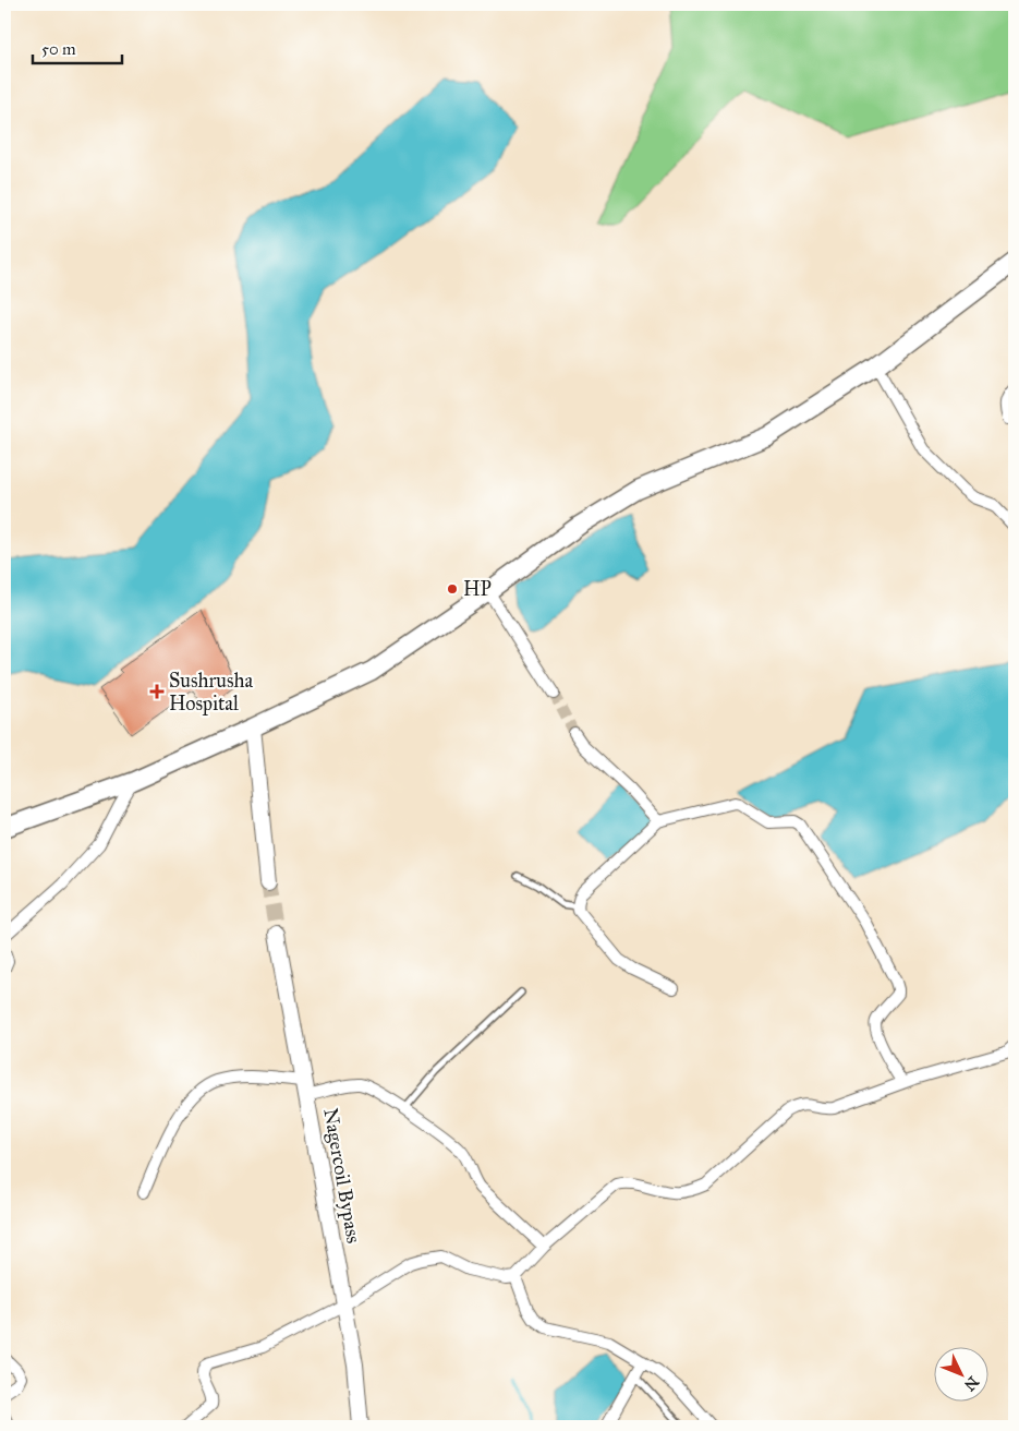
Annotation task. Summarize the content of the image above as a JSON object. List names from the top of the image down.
{
  "streets": {
    "main road": ["Nagercoil Bypass"]
  },
  "places": {
    "other": ["HP"],
    "health": ["Sushrusha Hospital"]
  },
  "scale_bar": "50 m",
  "north": "bottom right"
}
